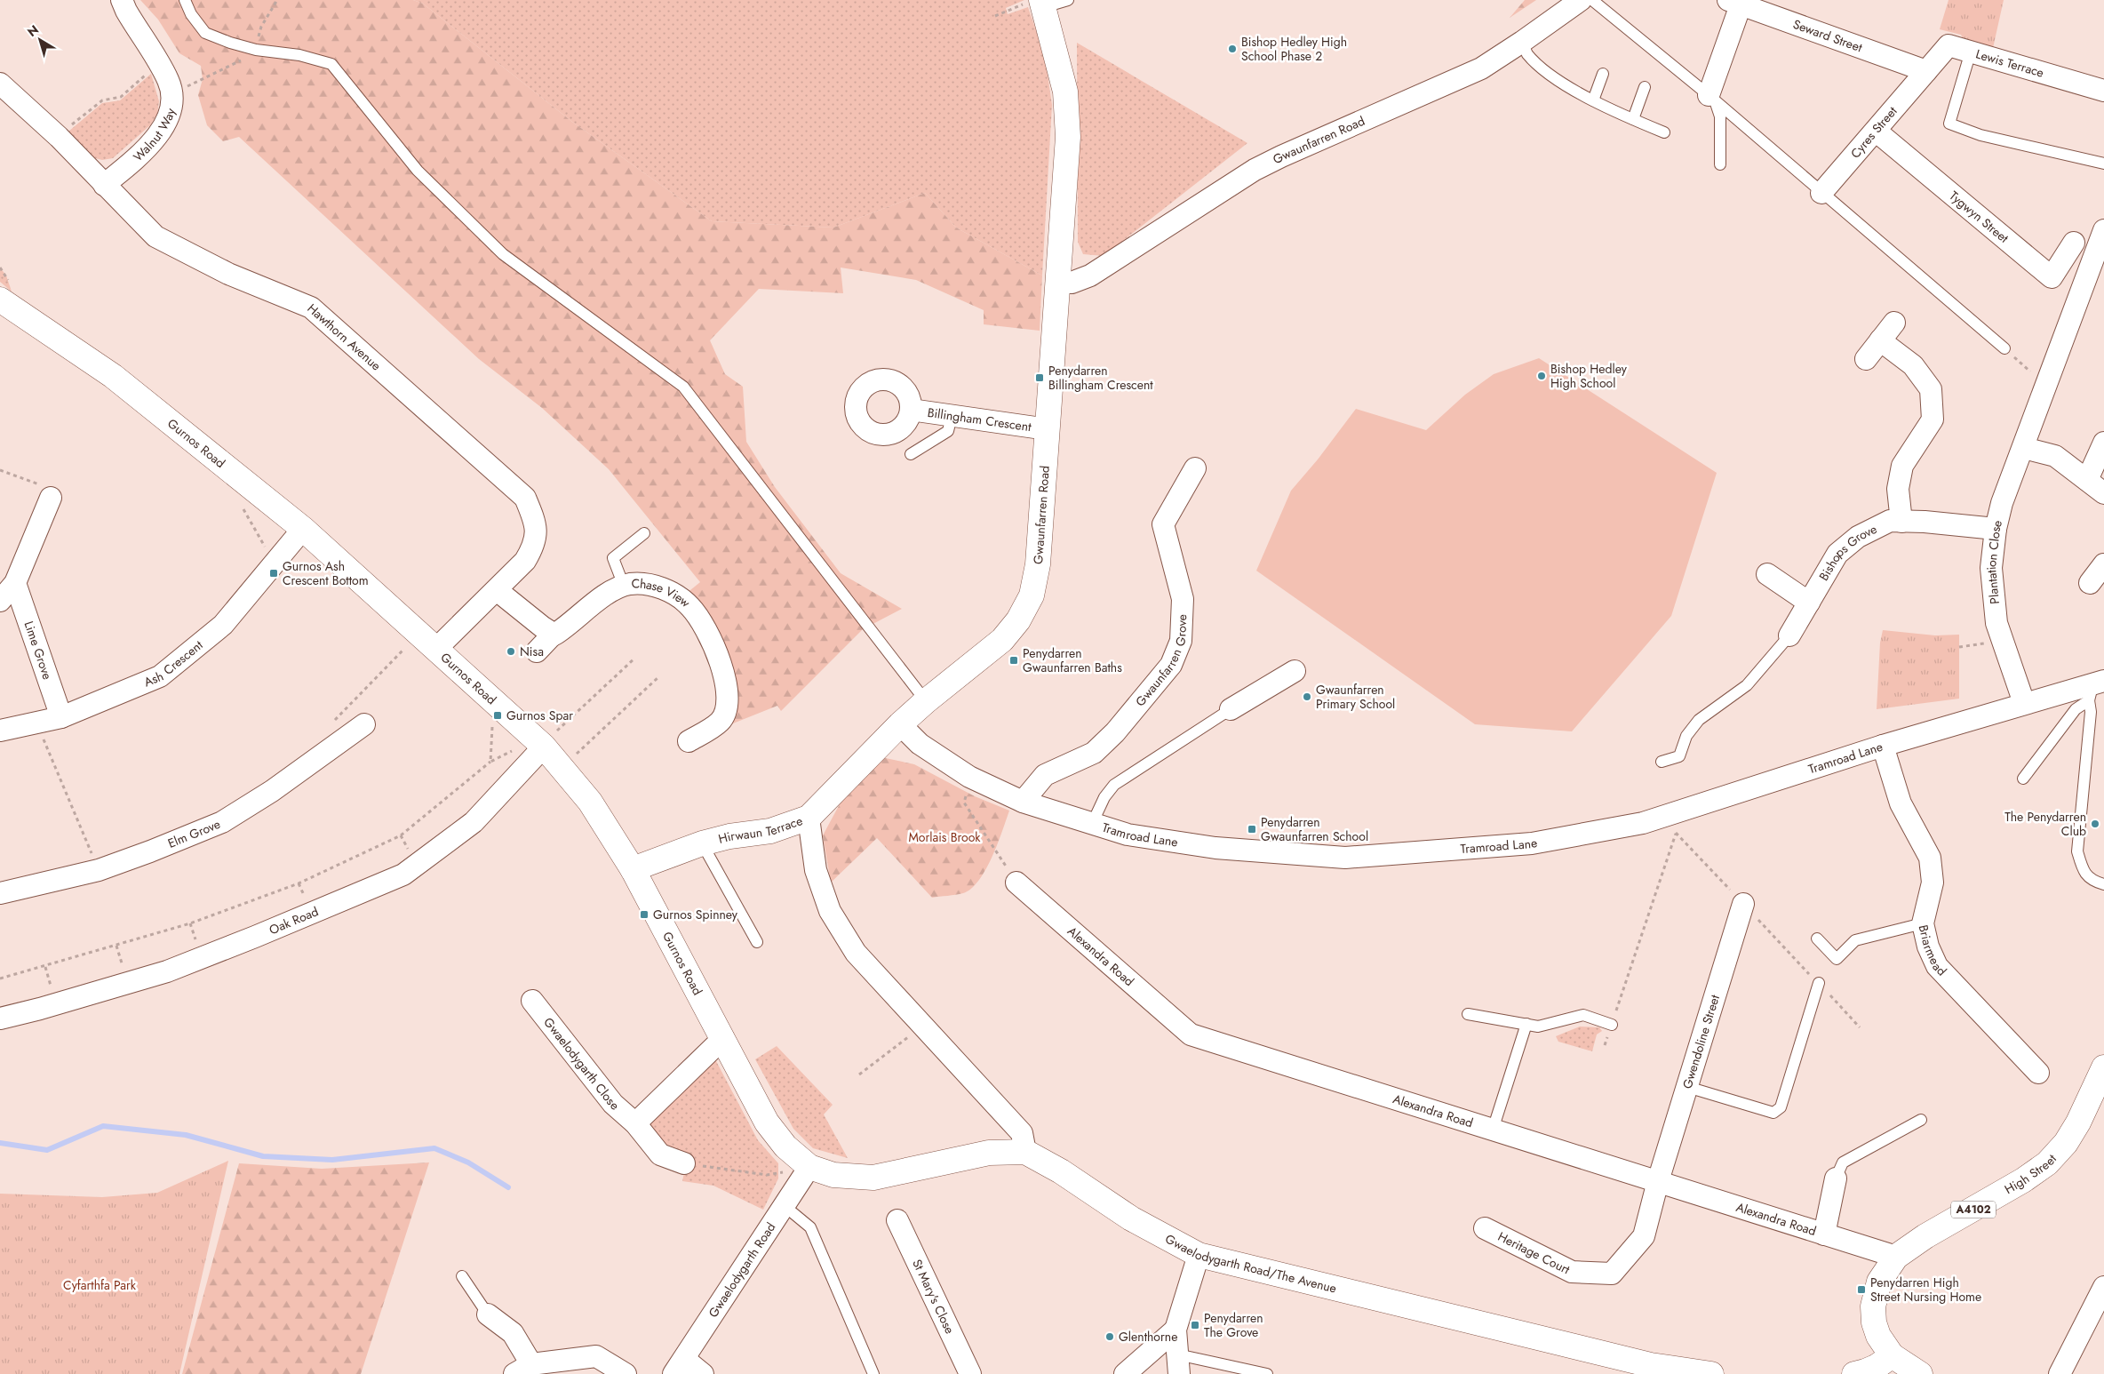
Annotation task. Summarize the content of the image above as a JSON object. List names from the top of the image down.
{
  "streets": {
    "street": [
      "Seward Street",
      "Lewis Terrace",
      "Walnut Way",
      "Cyres Street",
      "Gwaunfarren Road",
      "Tygwyn Street",
      "Hawthorn Avenue",
      "Billingham Crescent",
      "Gurnos Road",
      "Bishops Grove",
      "Plantation Close",
      "Chase View",
      "Lime Grove",
      "Gwaunfarren Grove",
      "Ash Crescent",
      "Tramroad Lane",
      "Hirwaun Terrace",
      "Elm Grove",
      "Oak Road",
      "Briarmead",
      "Alexandra Road",
      "Gwendoline Street",
      "Gwaelodygarth Close",
      "High Street",
      "A4102",
      "Heritage Court",
      "Gwaelodygarth Road/The Avenue",
      "Gwaelodygarth Road",
      "St Mary's Close"
    ]
  },
  "crossings": [
    ["Seward Street", "Lewis Terrace"],
    ["Seward Street", "Cyres Street"],
    ["Lewis Terrace", "Cyres Street"],
    ["Walnut Way", "Hawthorn Avenue"],
    ["Cyres Street", "Tygwyn Street"],
    ["Gwaunfarren Road", "Billingham Crescent"],
    ["Gwaunfarren Road", "Hirwaun Terrace"],
    ["Hawthorn Avenue", "Gurnos Road"],
    ["Gurnos Road", "Ash Crescent"],
    ["Gurnos Road", "Hirwaun Terrace"],
    ["Gurnos Road", "Oak Road"],
    ["Gurnos Road", "Gwaelodygarth Road"],
    ["Bishops Grove", "Plantation Close"],
    ["Plantation Close", "Tramroad Lane"],
    ["Lime Grove", "Ash Crescent"],
    ["Gwaunfarren Grove", "Tramroad Lane"],
    ["Tramroad Lane", "Hirwaun Terrace"],
    ["Tramroad Lane", "Briarmead"],
    ["Alexandra Road", "Gwendoline Street"],
    ["Alexandra Road", "High Street"],
    ["Alexandra Road", "Heritage Court"],
    ["Gwendoline Street", "Heritage Court"],
    ["High Street", "A4102"]
  ],
  "parks": ["Morlais Brook", "Cyfarthfa Park"],
  "places": {
    "other": [
      "Bishop Hedley High School Phase 2",
      "Bishop Hedley High School",
      "Nisa",
      "Gwaunfarren Primary School",
      "The Penydarren Club",
      "Glenthorne"
    ],
    "transit": [
      "Penydarren Billingham Crescent",
      "Gurnos Ash Crescent Bottom",
      "Penydarren Gwaunfarren Baths",
      "Gurnos Spar",
      "Penydarren Gwaunfarren School",
      "Gurnos Spinney",
      "Penydarren High Street Nursing Home",
      "Penydarren The Grove"
    ]
  },
  "north": "top left"
}
